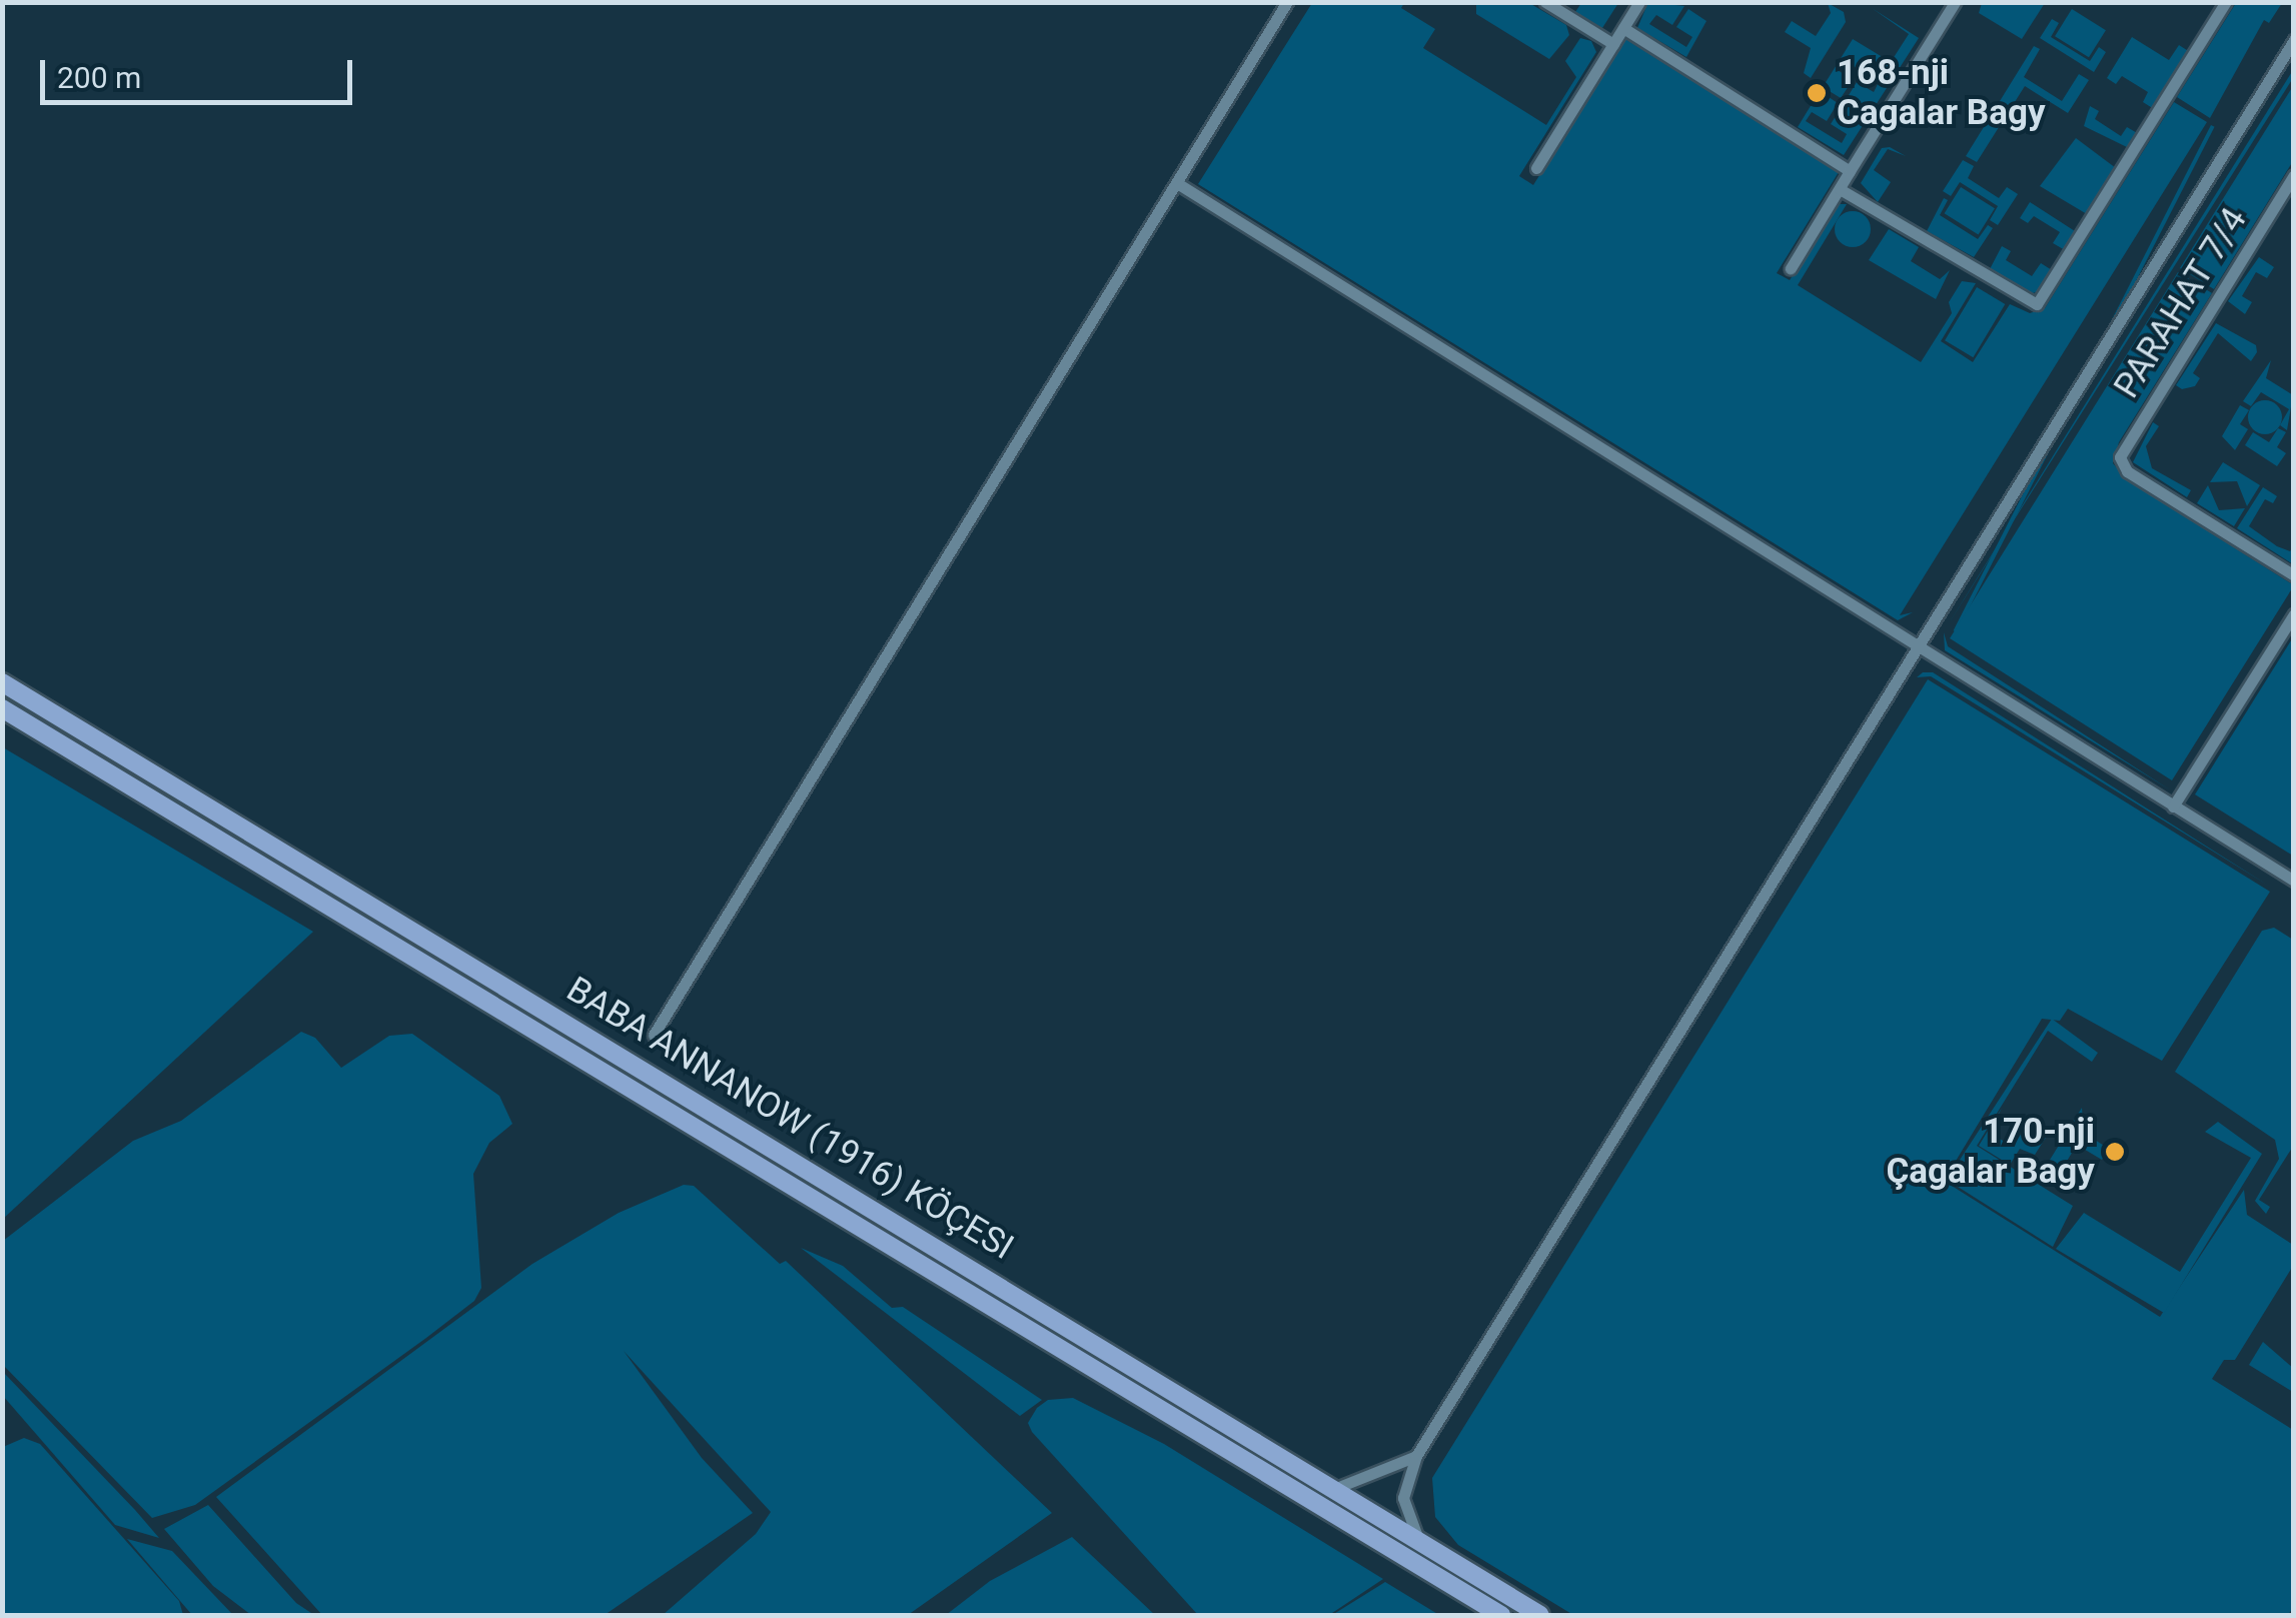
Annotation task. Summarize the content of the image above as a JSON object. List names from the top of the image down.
{
  "streets": {
    "main road": ["BABA ANNANOW (1916) KÖÇESI"],
    "street": ["PARAHAT 7/4"]
  },
  "places": ["168-nji Cagalar Bagy", "170-nji Çagalar Bagy"],
  "scale_bar": "200 m"
}
